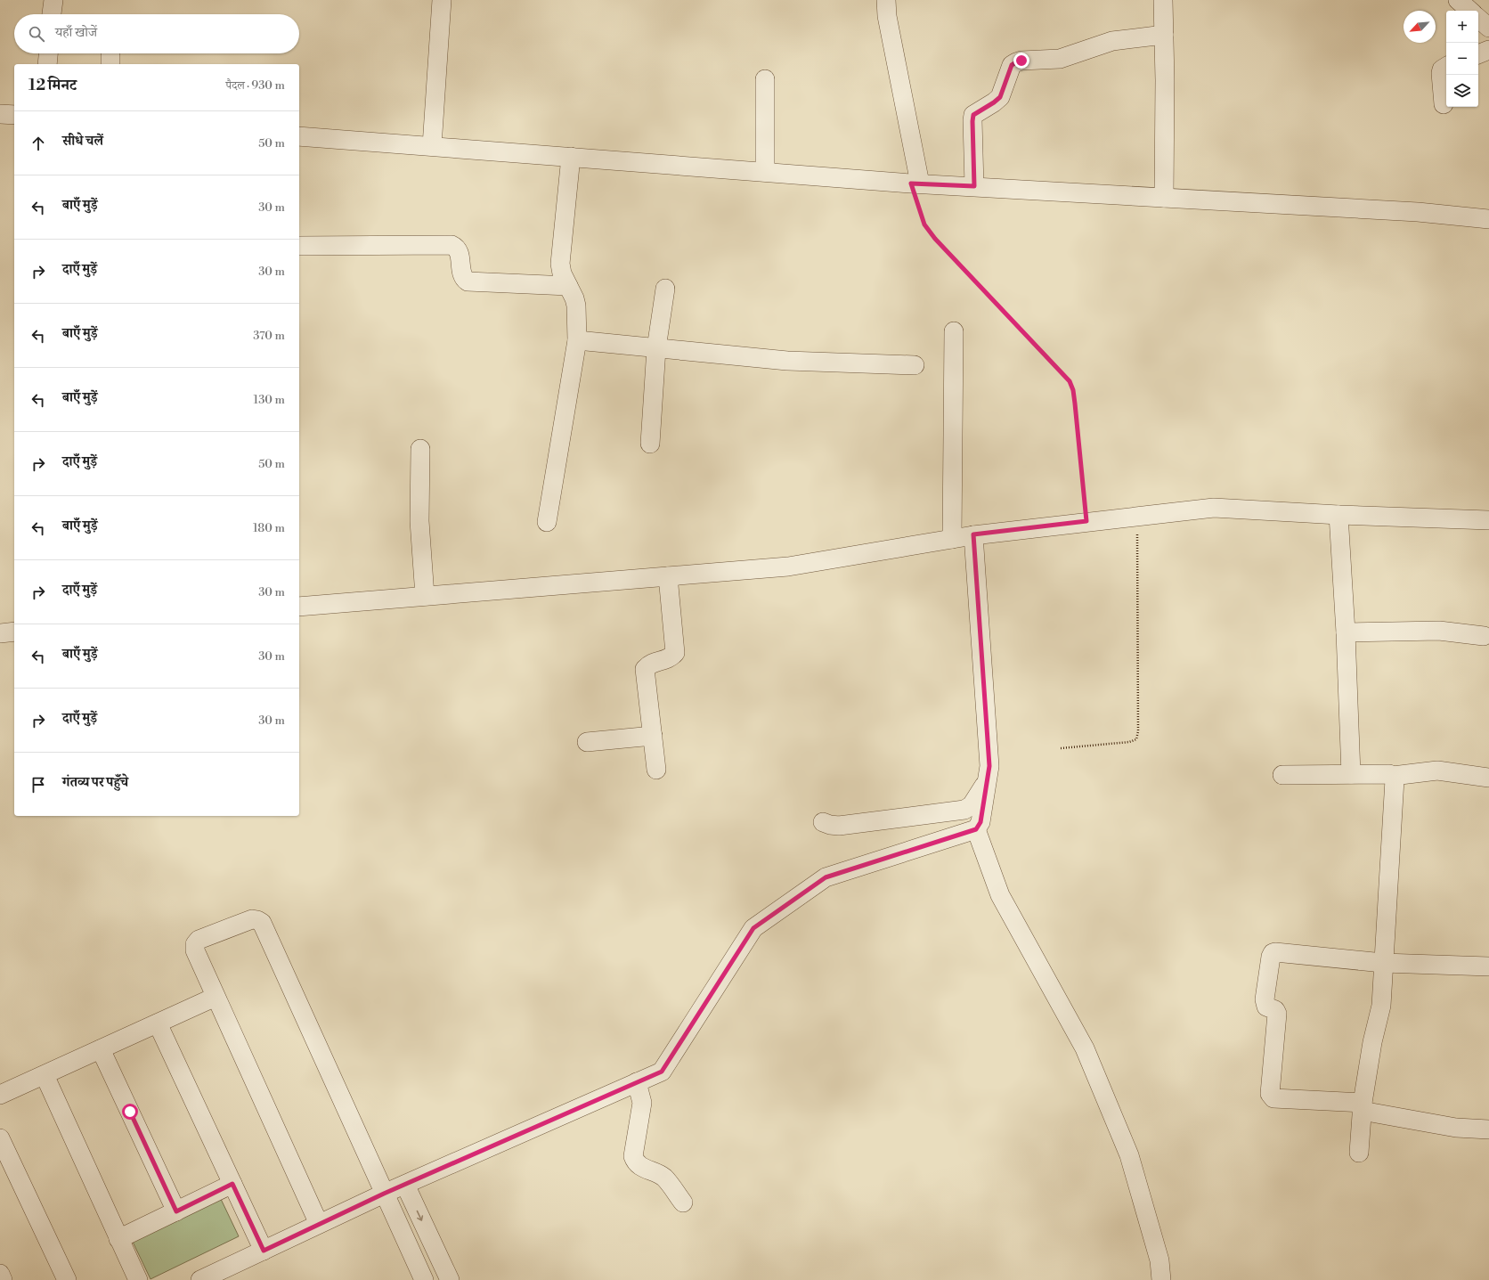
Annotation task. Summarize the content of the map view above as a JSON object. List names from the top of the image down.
{
  "north": "bottom left",
  "page": {
    "map_buttons": ["+", "−"],
    "search": "यहाँ खोजें",
    "heading": ["12 मिनट", "पैदल · 930 m"],
    "list": [
      ["सीधे चलें", "50 m"],
      ["बाएँ मुड़ें", "30 m"],
      ["दाएँ मुड़ें", "30 m"],
      ["बाएँ मुड़ें", "370 m"],
      ["बाएँ मुड़ें", "130 m"],
      ["दाएँ मुड़ें", "50 m"],
      ["बाएँ मुड़ें", "180 m"],
      ["दाएँ मुड़ें", "30 m"],
      ["बाएँ मुड़ें", "30 m"],
      ["दाएँ मुड़ें", "30 m"],
      "गंतव्य पर पहुँचे"
    ]
  }
}
